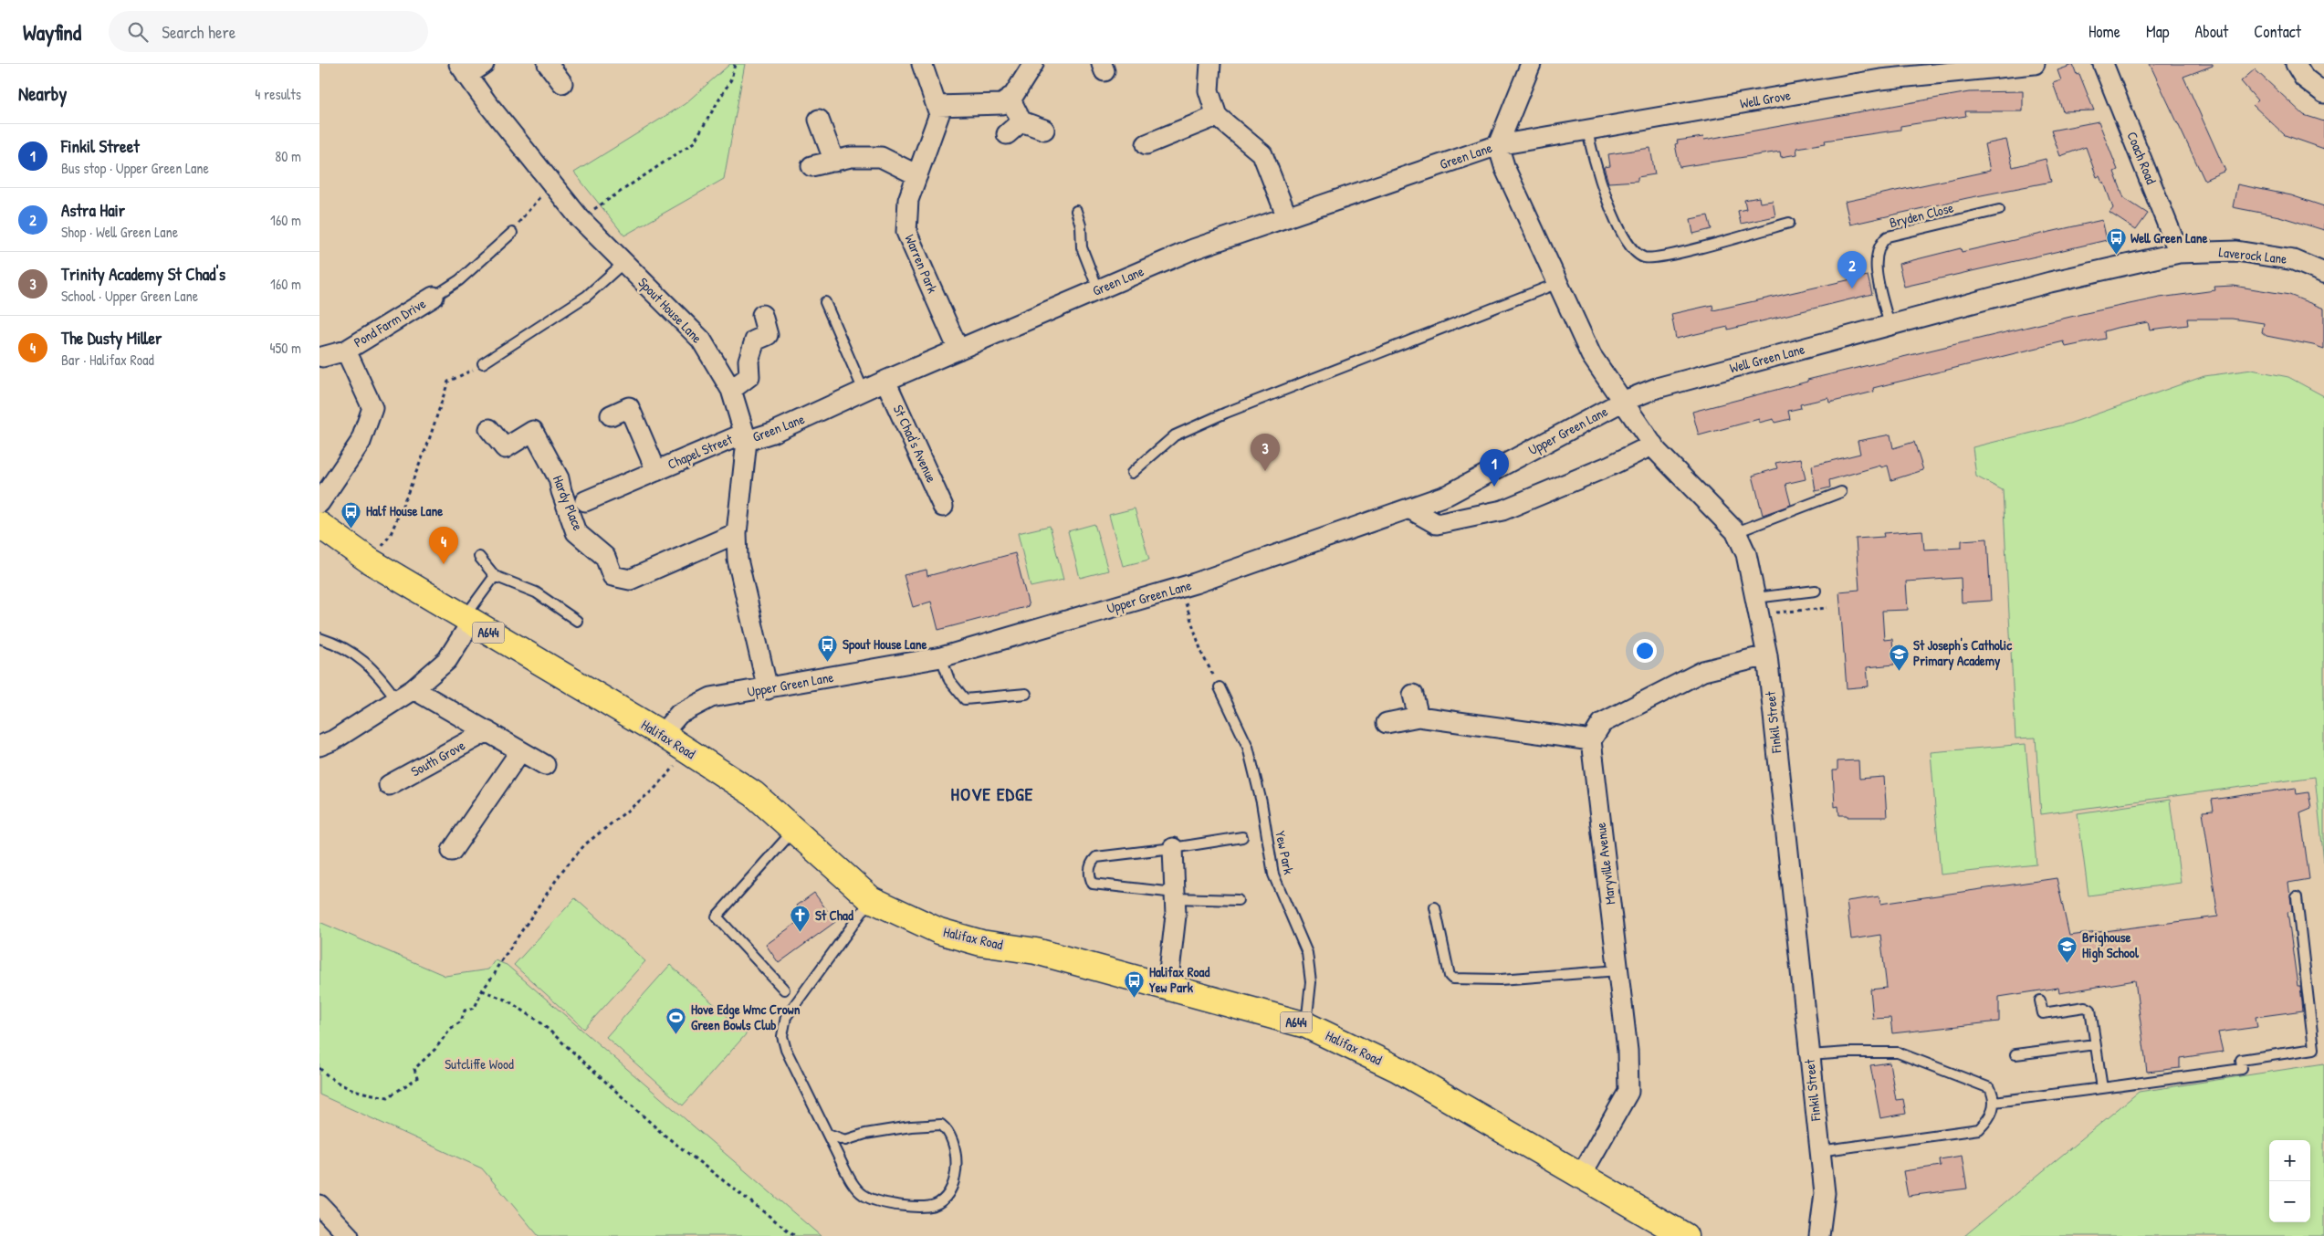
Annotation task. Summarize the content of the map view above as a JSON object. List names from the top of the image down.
{
  "streets": {
    "main road": ["A644", "Halifax Road"],
    "street": [
      "Well Grove",
      "Green Lane",
      "Coach Road",
      "Laverock Lane",
      "Warren Park",
      "Spout House Lane",
      "Pond Farm Drive",
      "Well Green Lane",
      "Upper Green Lane",
      "St Chad's Avenue",
      "Chapel Street",
      "Hardy Place",
      "Finkil Street",
      "South Grove",
      "Maryville Avenue"
    ],
    "lane": ["Bryden Close", "Yew Park"]
  },
  "crossings": [
    ["Well Grove", "Green Lane"],
    ["Well Grove", "Finkil Street"],
    ["Green Lane", "Warren Park"],
    ["Green Lane", "Spout House Lane"],
    ["Green Lane", "St Chad's Avenue"],
    ["Green Lane", "Chapel Street"],
    ["Green Lane", "Finkil Street"],
    ["Coach Road", "Laverock Lane"],
    ["Coach Road", "Well Green Lane"],
    ["Bryden Close", "Well Green Lane"],
    ["Laverock Lane", "Well Green Lane"],
    ["Spout House Lane", "Upper Green Lane"],
    ["Spout House Lane", "Chapel Street"],
    ["Spout House Lane", "Hardy Place"],
    ["Well Green Lane", "Upper Green Lane"],
    ["Well Green Lane", "Finkil Street"],
    ["Upper Green Lane", "Finkil Street"],
    ["Upper Green Lane", "Halifax Road"],
    ["Halifax Road", "Yew Park"],
    ["Halifax Road", "Maryville Avenue"]
  ],
  "districts": ["HOVE EDGE"],
  "parks": ["Sutcliffe Wood"],
  "places": {
    "bus stop": [
      "Well Green Lane",
      "Half House Lane",
      "Spout House Lane",
      "Halifax Road Yew Park"
    ],
    "school or university": ["St Joseph's Catholic Primary Academy", "Brighouse High School"],
    "church": ["St Chad"],
    "sports": ["Hove Edge Wmc Crown Green Bowls Club"]
  },
  "page": {
    "header": "Wayfind",
    "search": "Search here",
    "nav": [
      "Home",
      "Map",
      "About",
      "Contact"
    ],
    "heading": ["Nearby", "4 results"],
    "list": [
      {
        "mark": "1",
        "name": "Finkil Street",
        "note": "Bus stop · Upper Green Lane",
        "value": "80 m"
      },
      {
        "mark": "2",
        "name": "Astra Hair",
        "note": "Shop · Well Green Lane",
        "value": "160 m"
      },
      {
        "mark": "3",
        "name": "Trinity Academy St Chad's",
        "note": "School · Upper Green Lane",
        "value": "160 m"
      },
      {
        "mark": "4",
        "name": "The Dusty Miller",
        "note": "Bar · Halifax Road",
        "value": "450 m"
      }
    ],
    "pins": [
      "2",
      "3",
      "1",
      "4"
    ],
    "map_buttons": ["+", "−"]
  }
}
